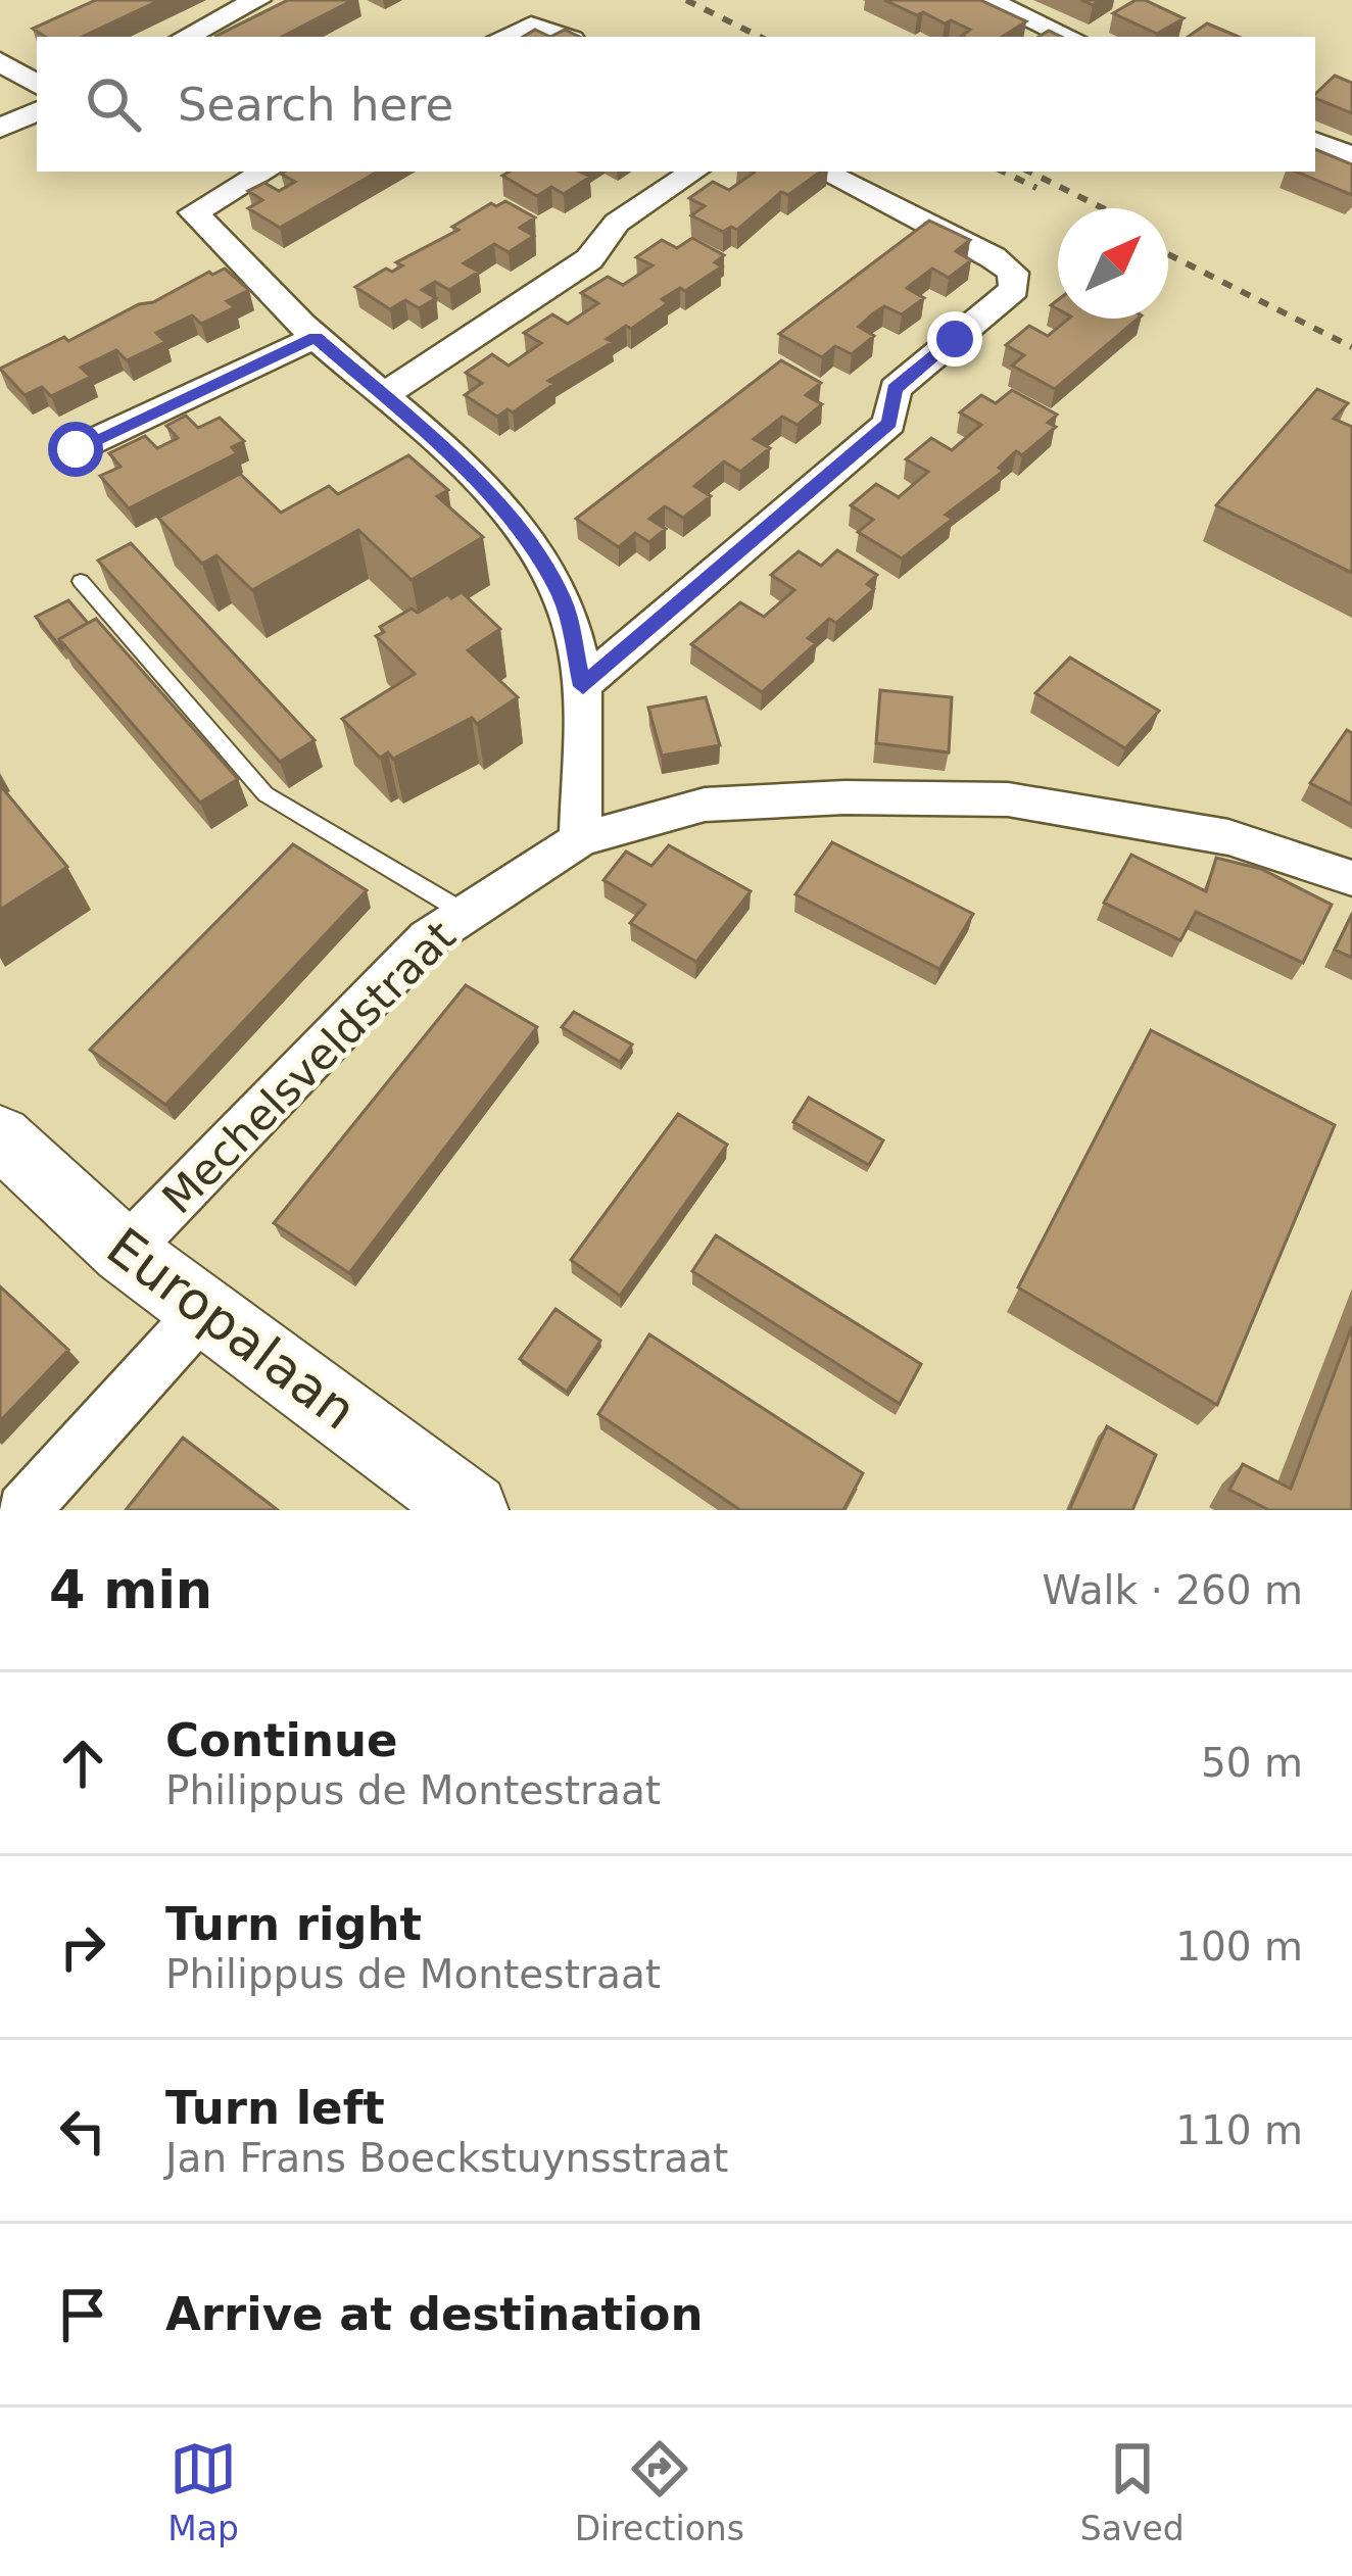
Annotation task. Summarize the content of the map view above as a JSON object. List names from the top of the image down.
{
  "streets": {
    "street": ["Mechelsveldstraat", "Europalaan"]
  },
  "crossings": [
    ["Mechelsveldstraat", "Europalaan"]
  ],
  "north": "top right",
  "page": {
    "search": "Search here",
    "heading": ["4 min", "Walk · 260 m"],
    "list": [
      ["Continue", "Philippus de Montestraat", "50 m"],
      ["Turn right", "Philippus de Montestraat", "100 m"],
      ["Turn left", "Jan Frans Boeckstuynsstraat", "110 m"],
      "Arrive at destination"
    ],
    "nav": ["Map", "Directions", "Saved"]
  }
}
